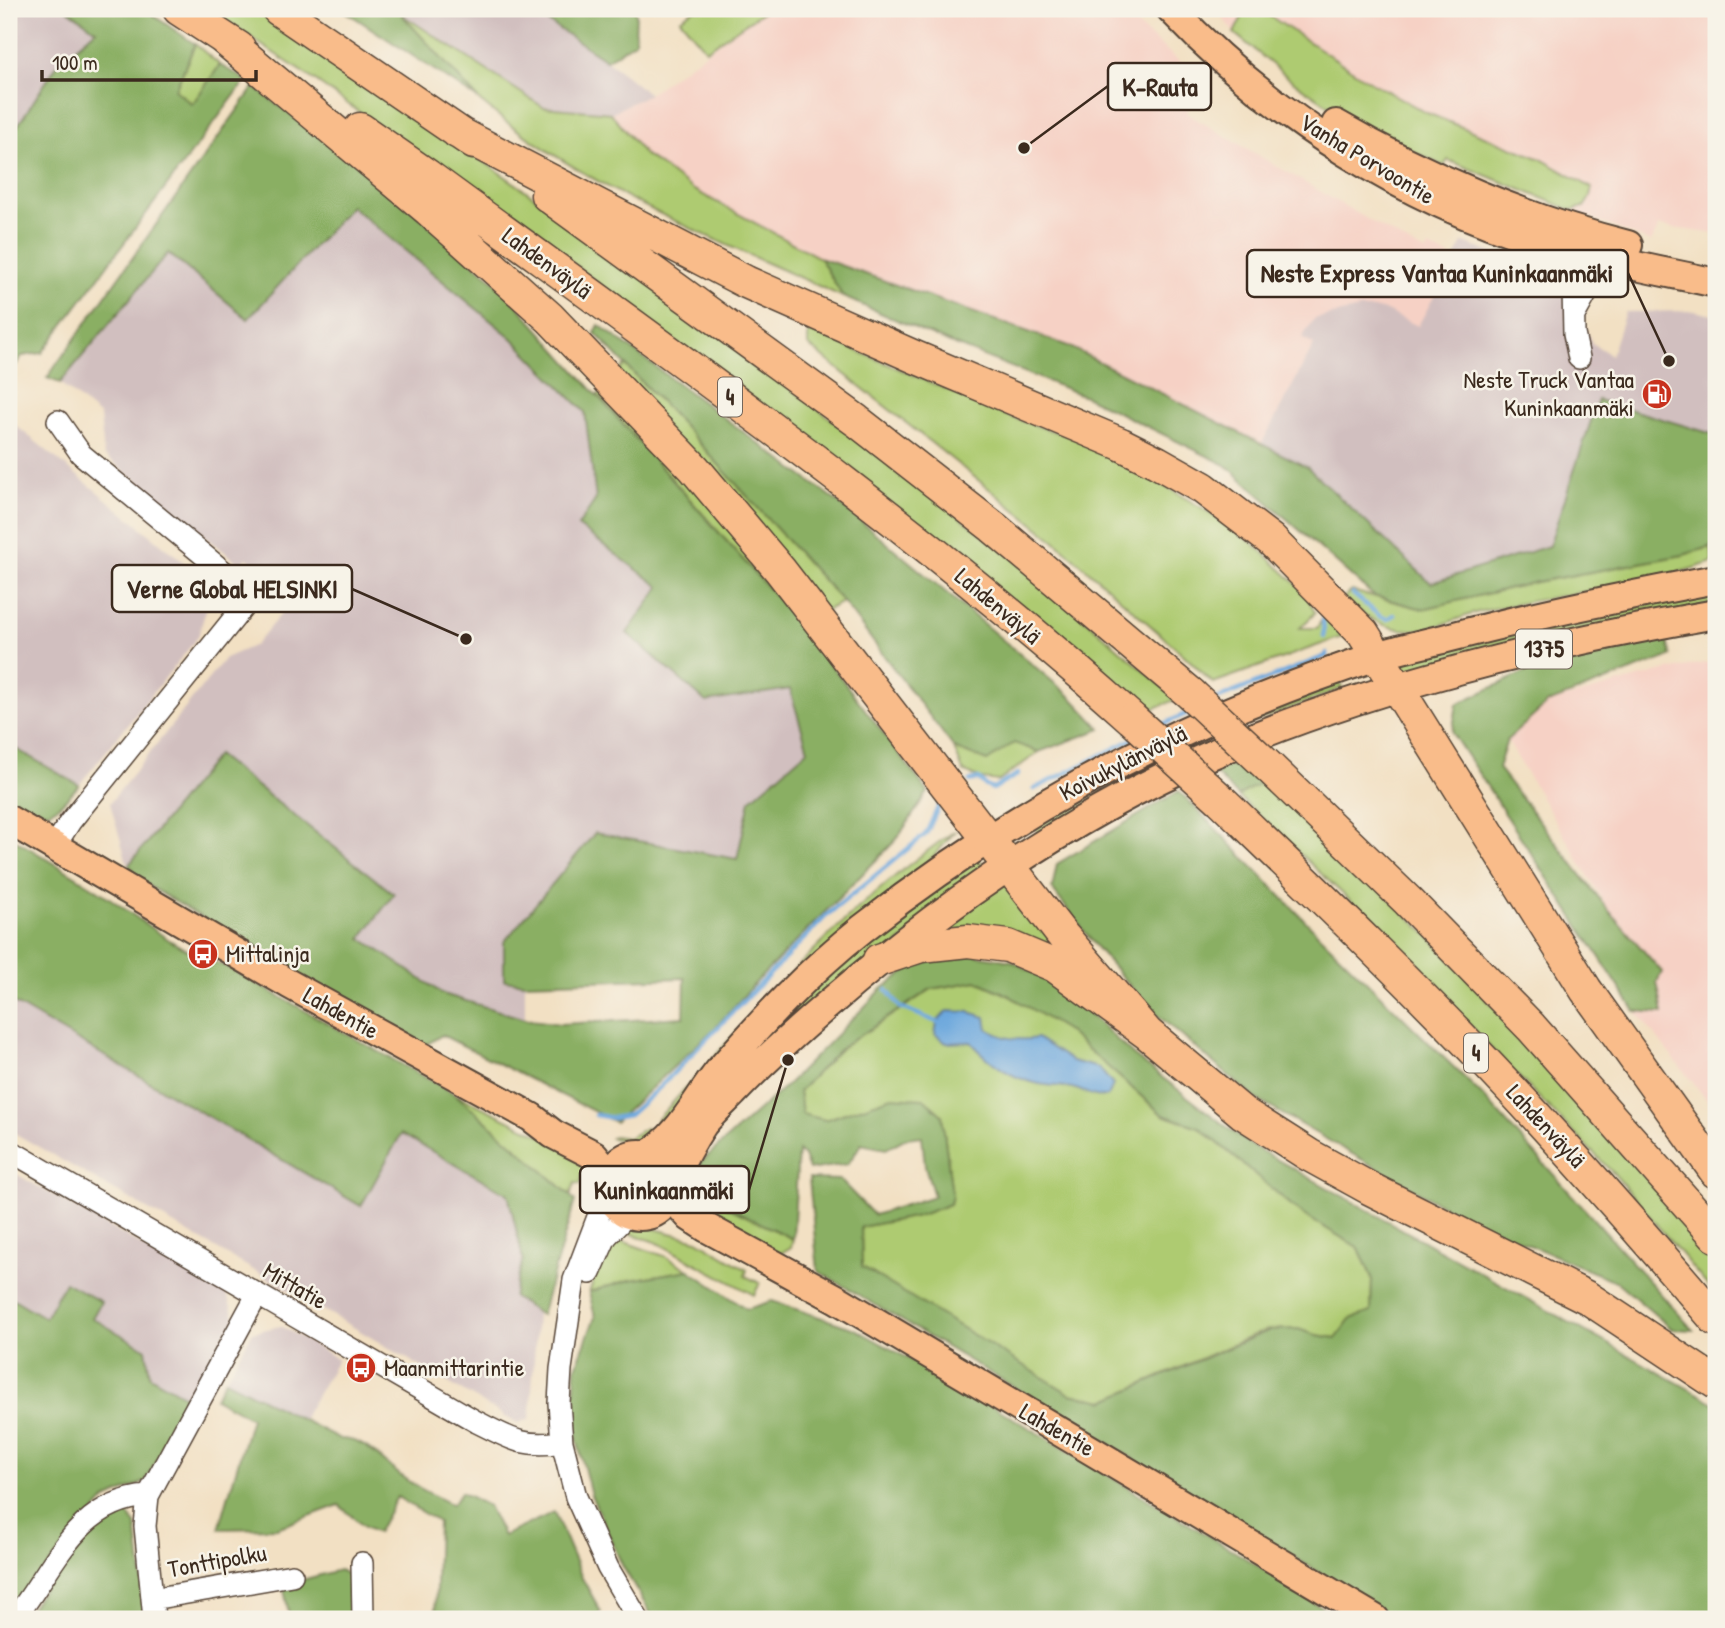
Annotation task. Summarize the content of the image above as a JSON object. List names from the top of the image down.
{
  "streets": {
    "highway": ["Lahdenväylä", "4"],
    "main road": [
      "Vanha Porvoontie",
      "1375",
      "Koivukylänväylä",
      "Lahdentie"
    ],
    "street": ["Mittatie", "Tonttipolku"]
  },
  "crossings": [
    ["Koivukylänväylä", "Lahdentie"]
  ],
  "places": {
    "other": [
      "K-Rauta",
      "Neste Express Vantaa Kuninkaanmäki",
      "Verne Global HELSINKI",
      "Kuninkaanmäki"
    ],
    "fuel station": ["Neste Truck Vantaa Kuninkaanmäki"],
    "bus stop": ["Mittalinja", "Maanmittarintie"]
  },
  "scale_bar": "100 m"
}
